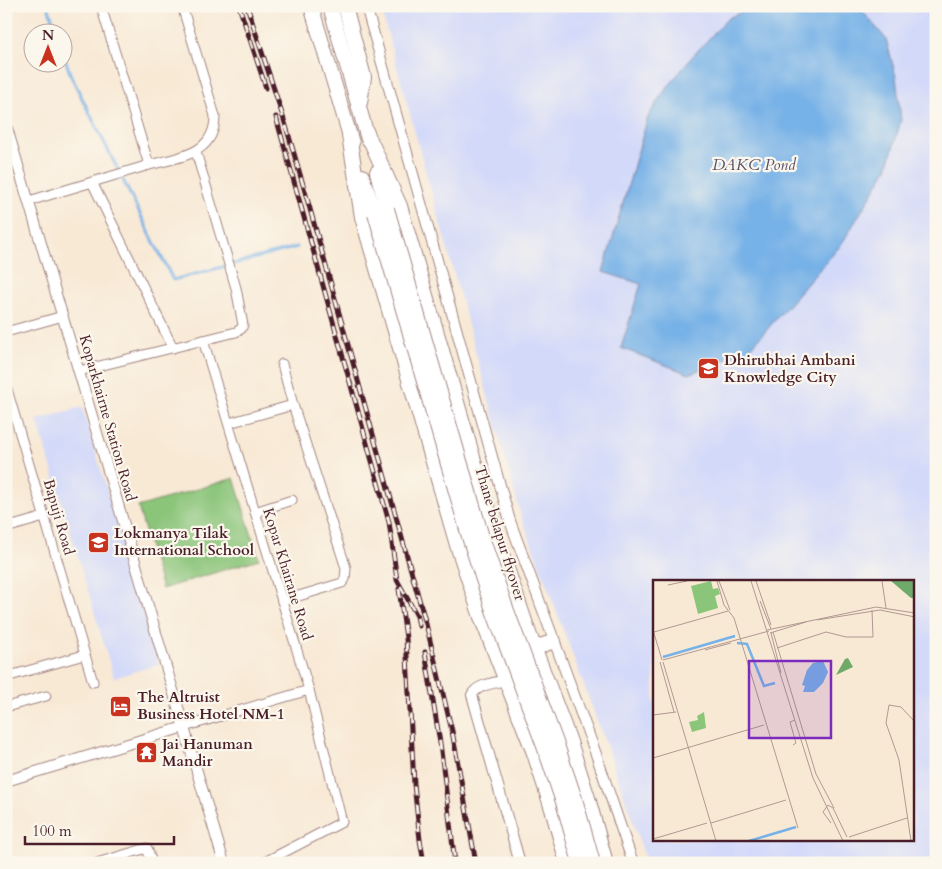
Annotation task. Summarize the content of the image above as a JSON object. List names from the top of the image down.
{
  "streets": {
    "main road": ["Thane belapur flyover"],
    "street": ["Koparkhairne Station Road", "Bapuji Road", "Kopar Khairane Road"]
  },
  "water": ["DAKC Pond"],
  "places": {
    "school or university": ["Dhirubhai Ambani Knowledge City", "Lokmanya Tilak International School"],
    "hotel": ["The Altruist Business Hotel NM-1"],
    "temple": ["Jai Hanuman Mandir"]
  },
  "scale_bar": "100 m",
  "north": "top"
}
